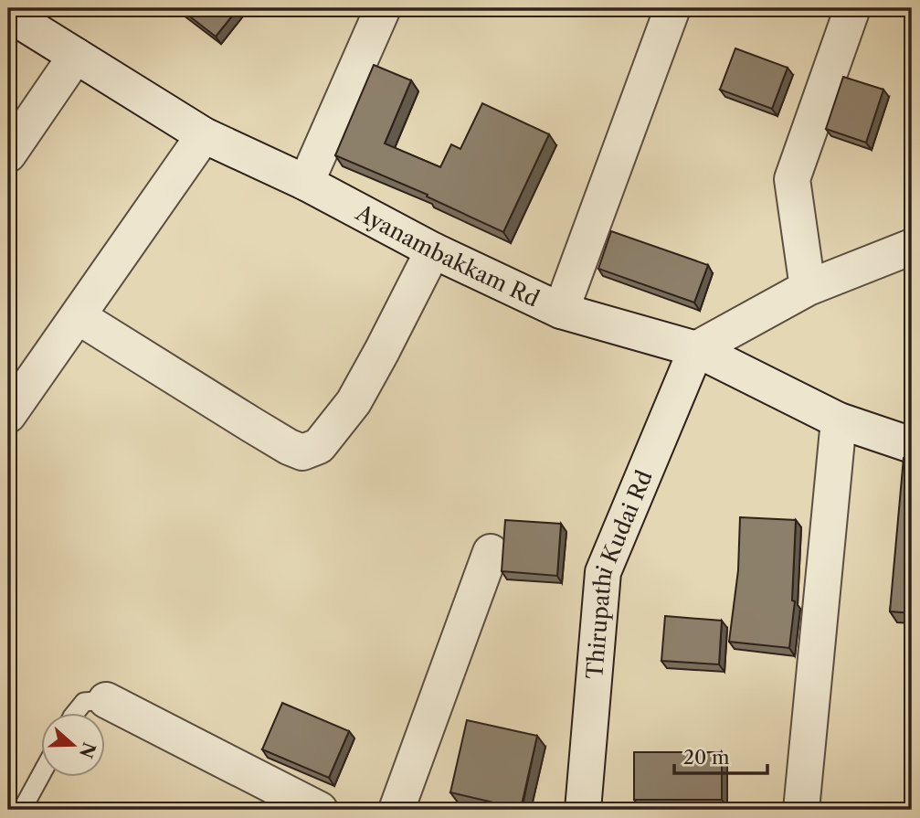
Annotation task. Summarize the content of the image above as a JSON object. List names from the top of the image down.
{
  "streets": {
    "street": ["Ayanambakkam Rd", "Thirupathi Kudai Rd"]
  },
  "crossings": [
    ["Ayanambakkam Rd", "Thirupathi Kudai Rd"]
  ],
  "scale_bar": "20 m",
  "north": "right"
}
